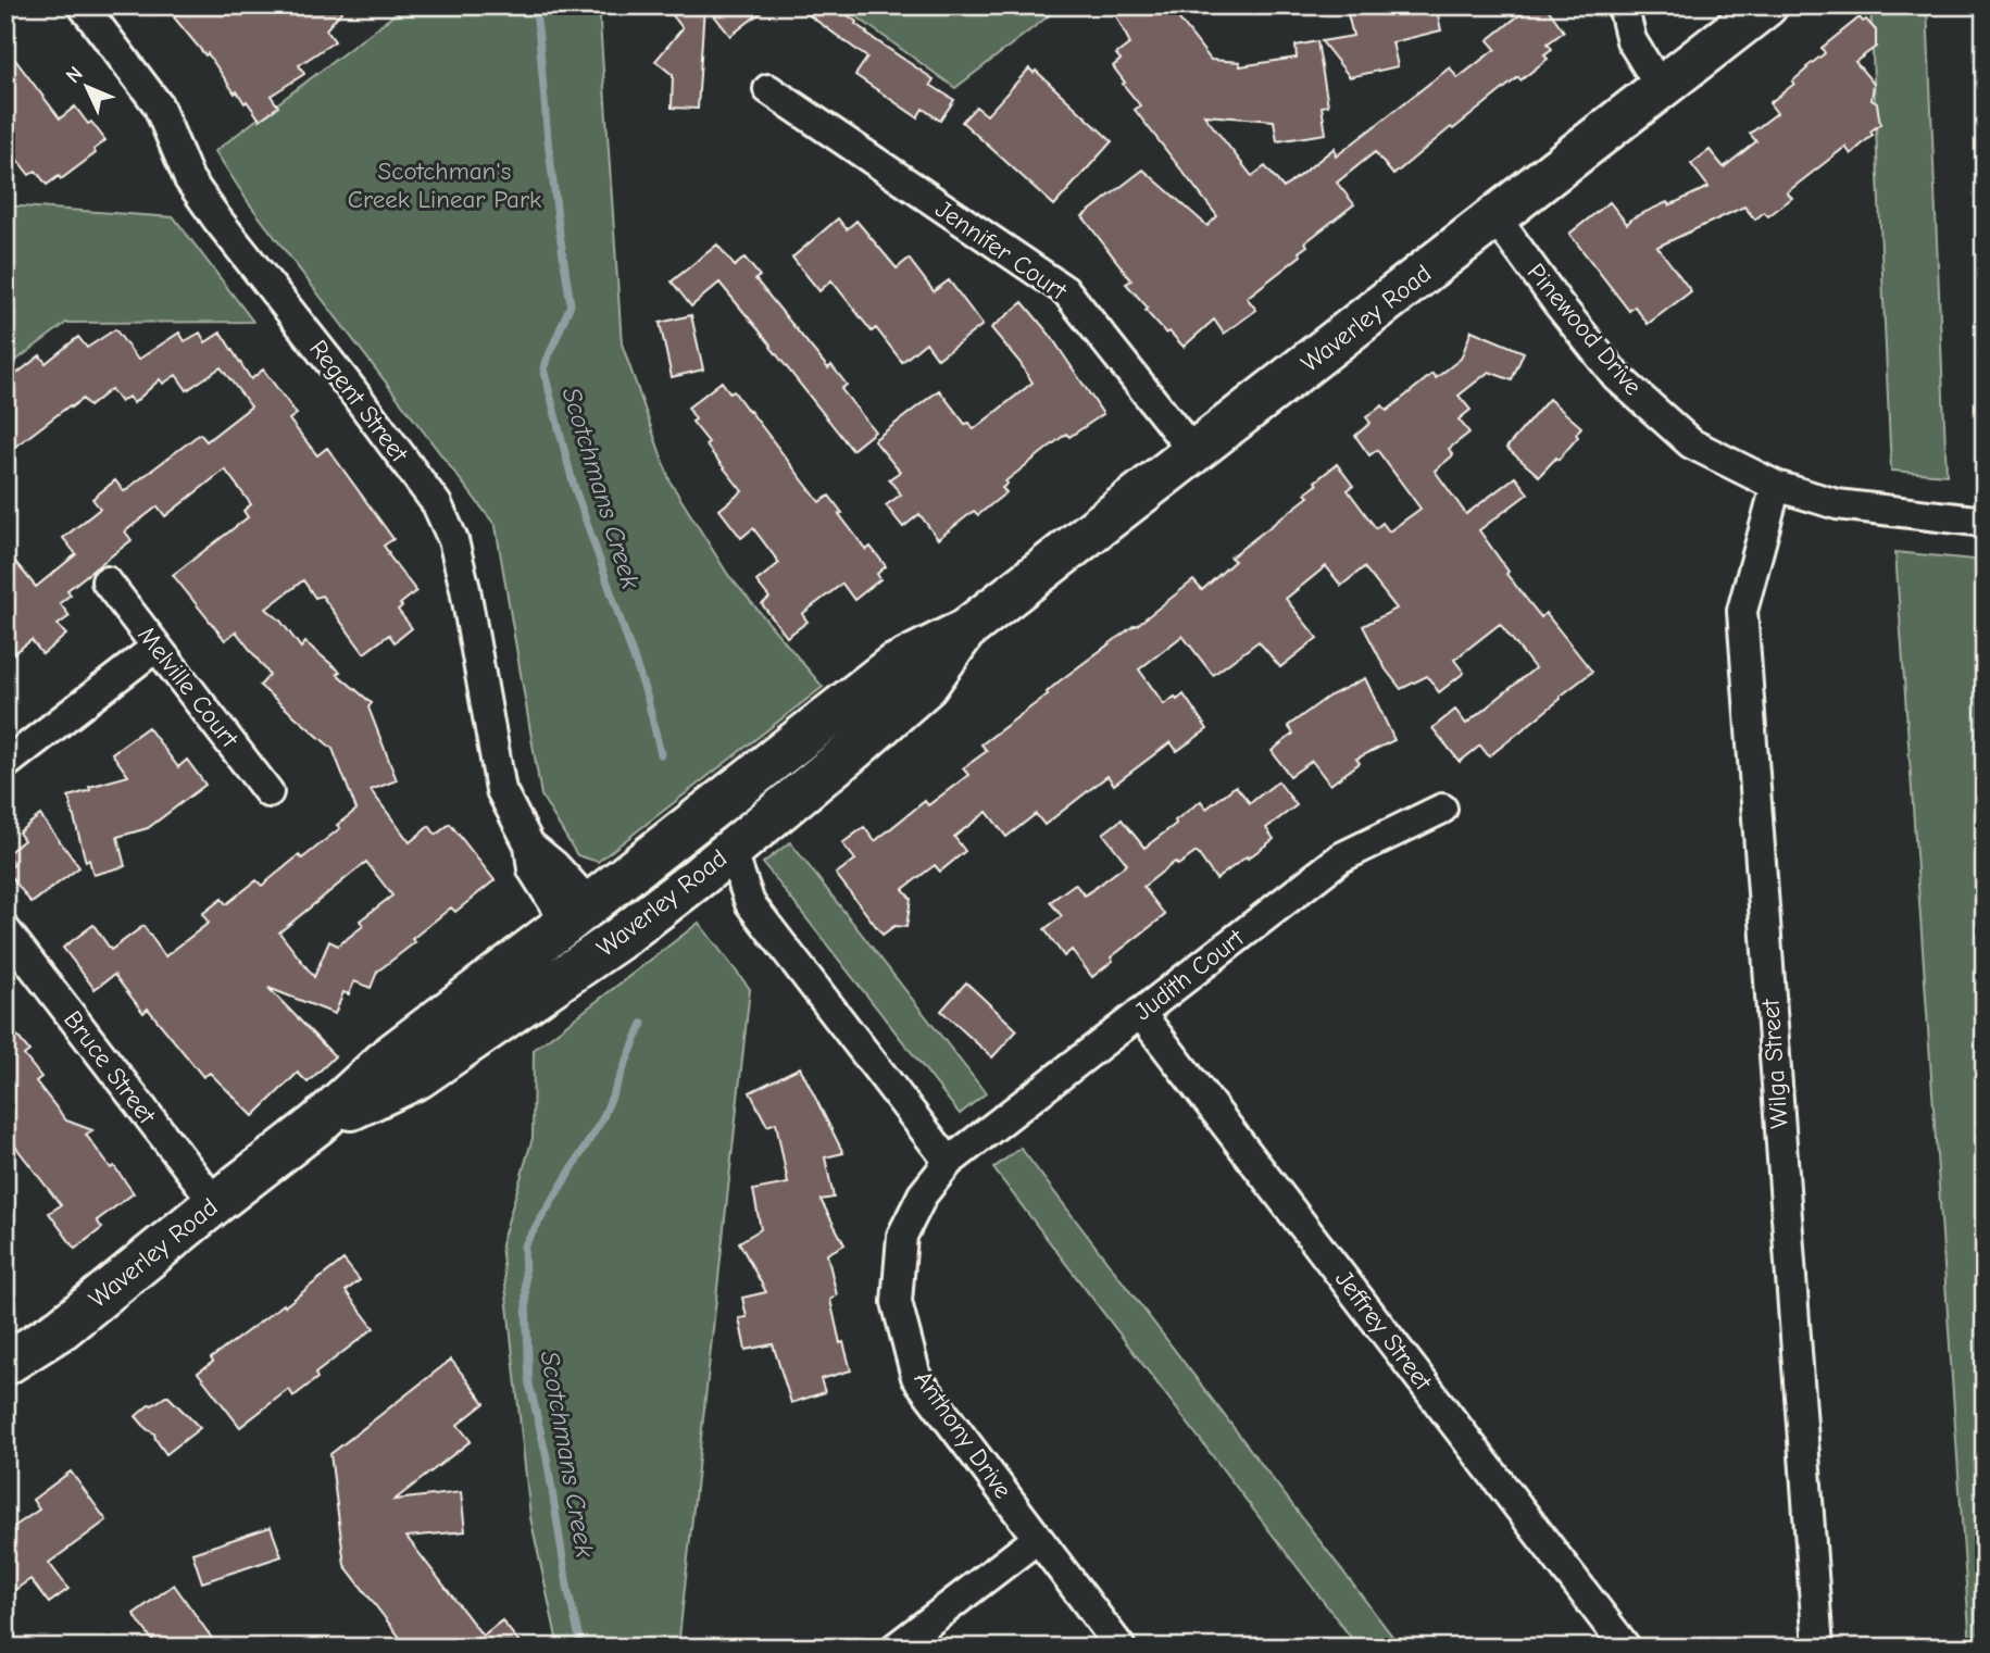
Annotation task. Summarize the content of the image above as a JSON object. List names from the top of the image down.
{
  "streets": {
    "main road": ["Waverley Road"],
    "street": [
      "Jennifer Court",
      "Pinewood Drive",
      "Regent Street",
      "Melville Court",
      "Judith Court",
      "Wilga Street",
      "Bruce Street",
      "Jeffrey Street",
      "Anthony Drive"
    ]
  },
  "crossings": [
    ["Jennifer Court", "Waverley Road"],
    ["Waverley Road", "Pinewood Drive"],
    ["Waverley Road", "Regent Street"],
    ["Waverley Road", "Bruce Street"],
    ["Pinewood Drive", "Wilga Street"],
    ["Judith Court", "Jeffrey Street"],
    ["Judith Court", "Anthony Drive"]
  ],
  "water": ["Scotchmans Creek"],
  "parks": ["Scotchman's Creek Linear Park"],
  "north": "top left"
}
